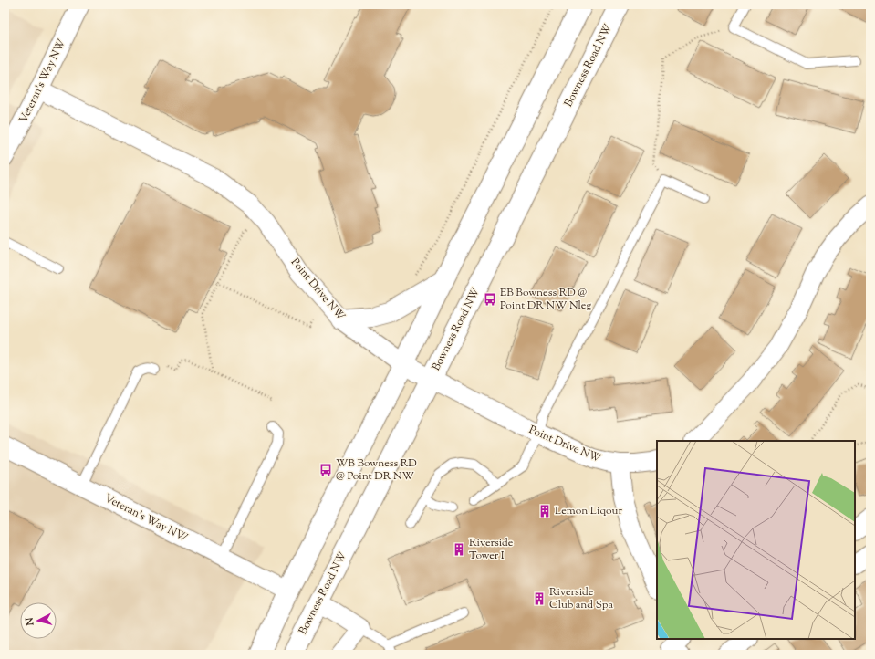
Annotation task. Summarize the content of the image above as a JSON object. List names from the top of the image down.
{
  "streets": {
    "main road": ["Bowness Road NW"],
    "street": ["Veteran's Way NW", "Point Drive NW"]
  },
  "crossings": [
    ["Bowness Road NW", "Point Drive NW"],
    ["Veteran's Way NW", "Point Drive NW"]
  ],
  "places": {
    "bus stop": ["EB Bowness RD @ Point DR NW Nleg", "WB Bowness RD @ Point DR NW"],
    "building": ["Lemon Liqour", "Riverside Tower I", "Riverside Club and Spa"]
  },
  "north": "left"
}
